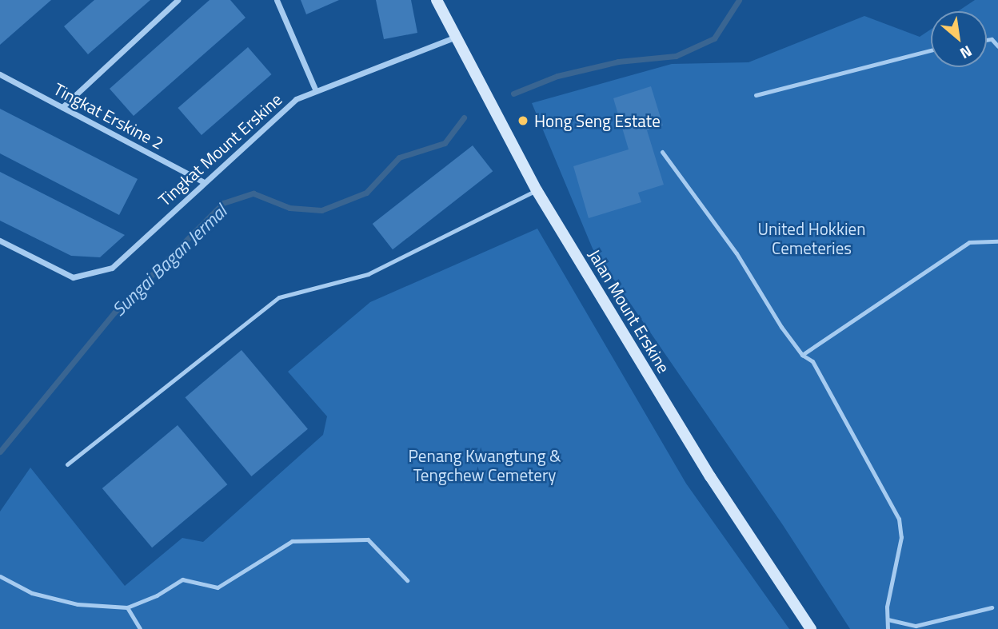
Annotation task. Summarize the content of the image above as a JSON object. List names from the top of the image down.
{
  "streets": {
    "main road": ["Jalan Mount Erskine"],
    "street": ["Tingkat Erskine 2", "Tingkat Mount Erskine"]
  },
  "crossings": [
    ["Tingkat Erskine 2", "Tingkat Mount Erskine"],
    ["Tingkat Mount Erskine", "Jalan Mount Erskine"]
  ],
  "water": ["Sungai Bagan Jermal"],
  "parks": ["United Hokkien Cemeteries", "Penang Kwangtung & Tengchew Cemetery"],
  "places": ["Hong Seng Estate"],
  "north": "bottom right"
}
